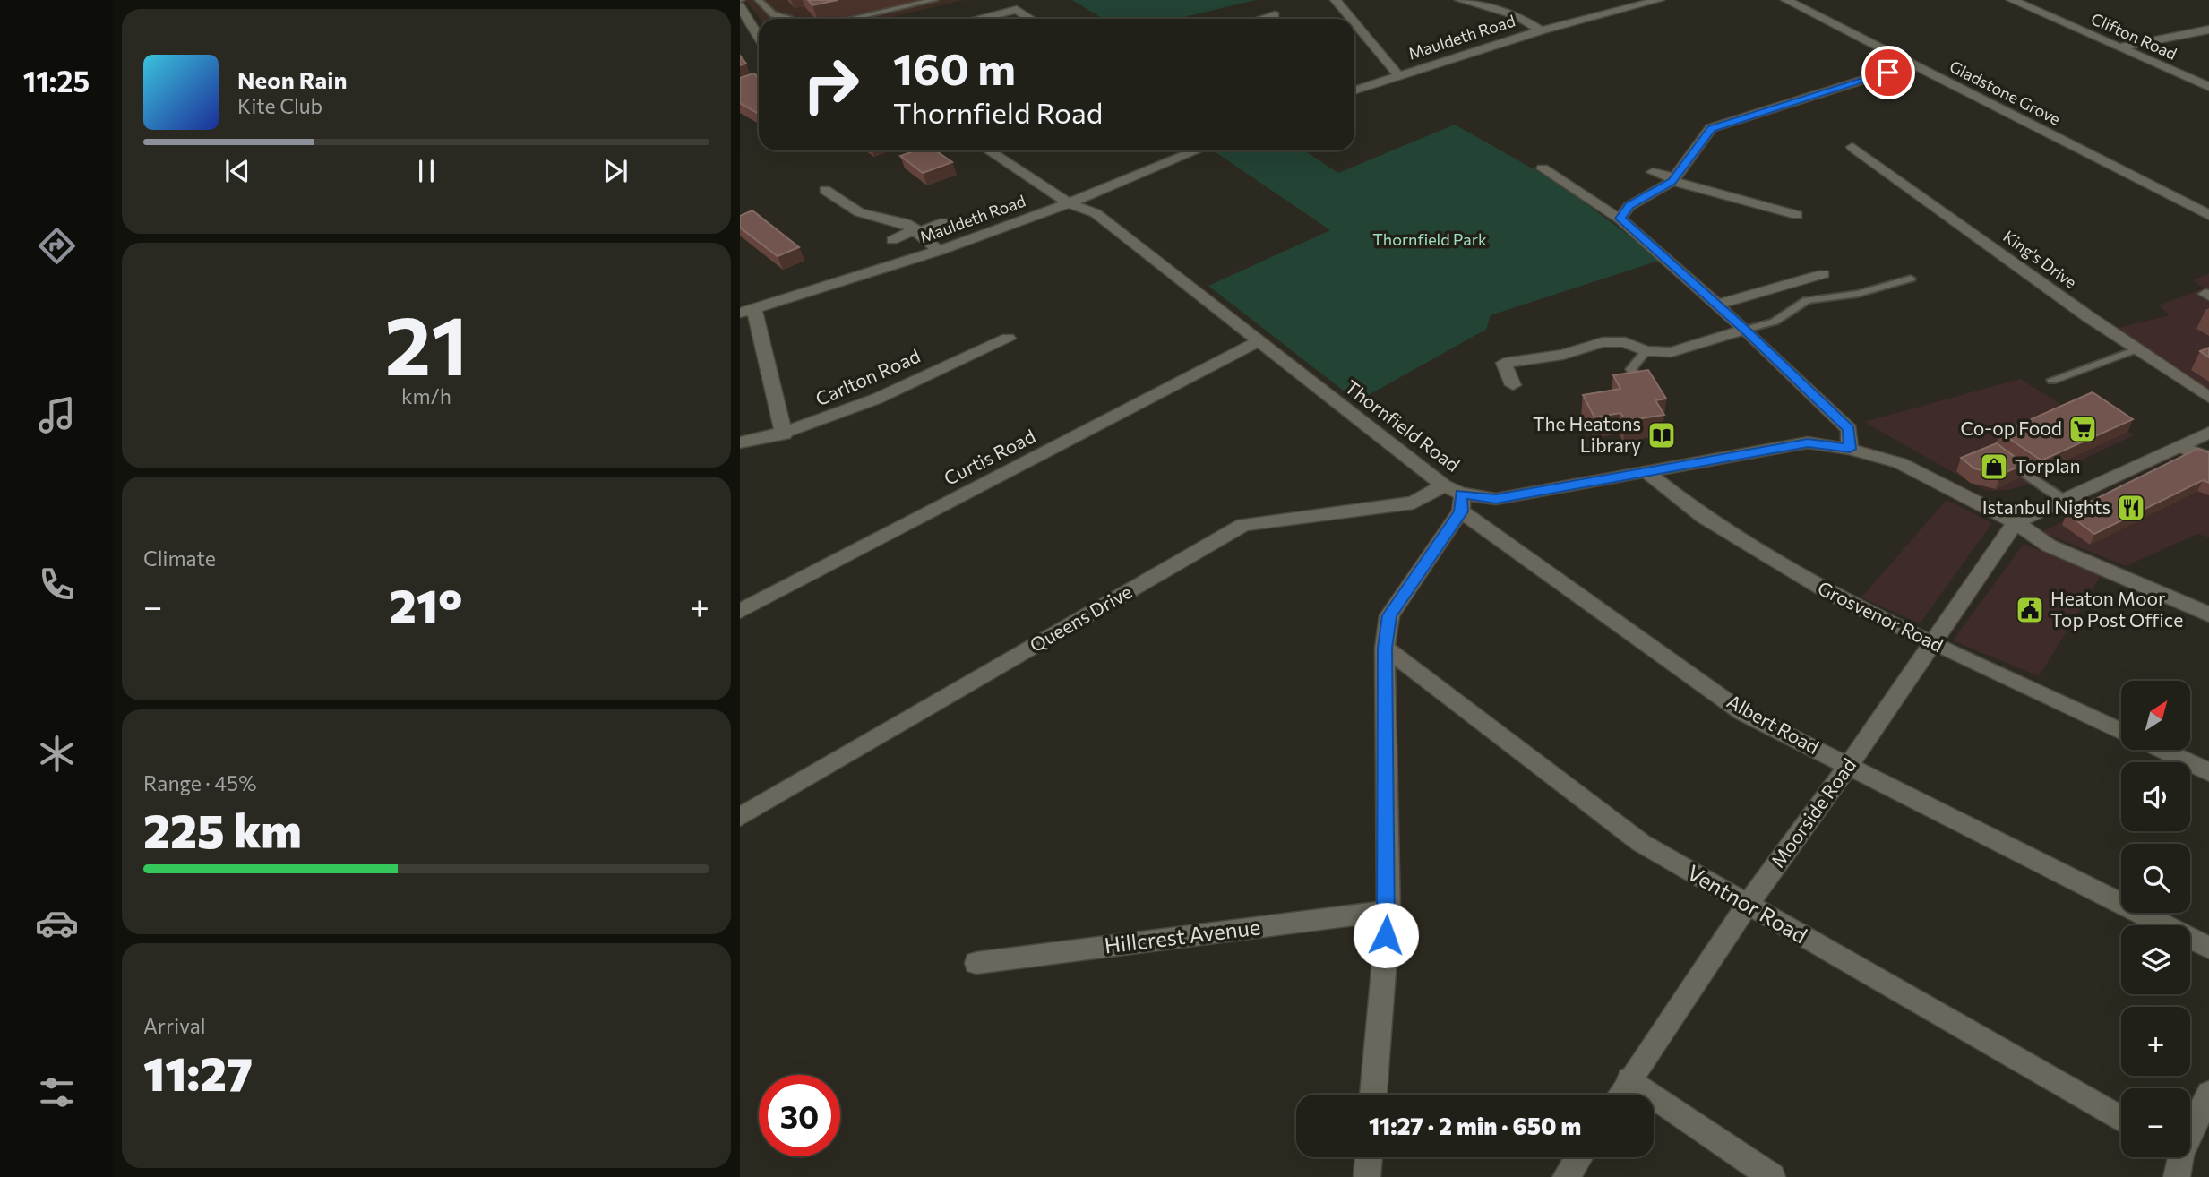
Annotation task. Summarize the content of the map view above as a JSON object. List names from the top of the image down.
{
  "streets": {
    "street": [
      "Clifton Road",
      "Mauldeth Road",
      "Gladstone Grove",
      "King's Drive",
      "Carlton Road",
      "Thornfield Road",
      "Curtis Road",
      "Grosvenor Road",
      "Queens Drive",
      "Albert Road",
      "Moorside Road",
      "Ventnor Road",
      "Hillcrest Avenue"
    ]
  },
  "crossings": [
    ["Mauldeth Road", "Thornfield Road"],
    ["Thornfield Road", "Curtis Road"],
    ["Thornfield Road", "Grosvenor Road"],
    ["Thornfield Road", "Queens Drive"],
    ["Thornfield Road", "Albert Road"],
    ["Thornfield Road", "Moorside Road"],
    ["Grosvenor Road", "Moorside Road"],
    ["Queens Drive", "Albert Road"],
    ["Albert Road", "Moorside Road"],
    ["Moorside Road", "Ventnor Road"]
  ],
  "parks": ["Thornfield Park"],
  "places": {
    "supermarket": ["Co-op Food"],
    "library": ["The Heatons Library"],
    "shop": ["Torplan"],
    "restaurant": ["Istanbul Nights"],
    "public building": ["Heaton Moor Top Post Office"]
  },
  "north": "top right",
  "page": {
    "tabs": "11:25",
    "turn": ["160 m", "Thornfield Road"],
    "song": ["Neon Rain", "Kite Club"],
    "tile": [
      ["21", "km/h"],
      "Climate",
      ["Range · 45%", "225 km"],
      ["Arrival", "11:27"]
    ],
    "heat": ["−", "21°", "+"],
    "map_buttons": ["+", "−"],
    "limit": "30",
    "trip": "11:27 · 2 min · 650 m"
  }
}
